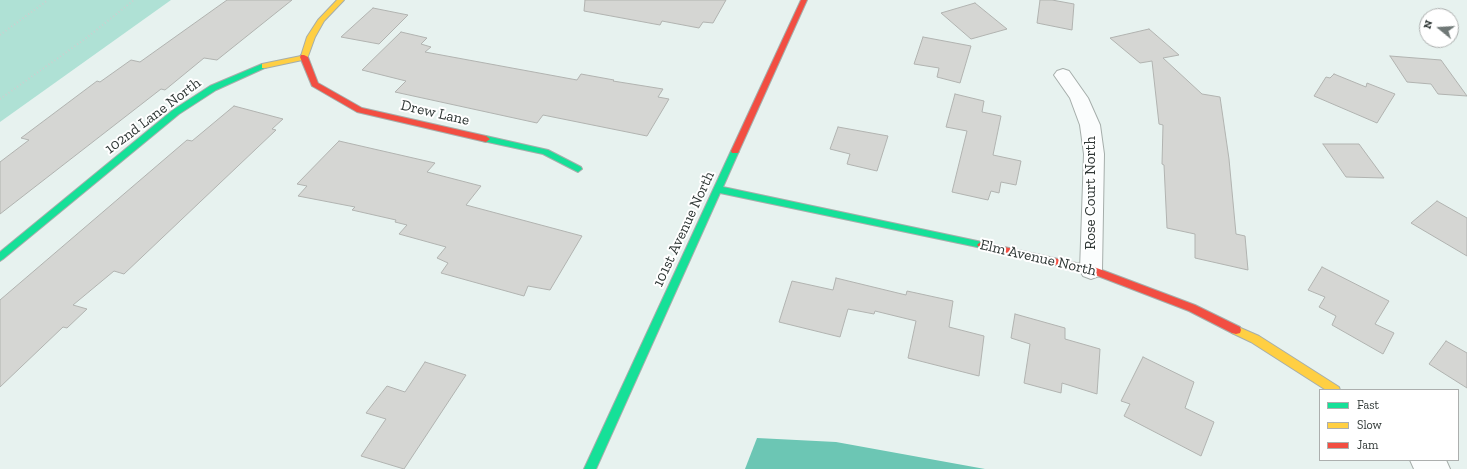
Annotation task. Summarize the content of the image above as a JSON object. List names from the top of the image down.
{
  "streets": {
    "street": [
      "Drew Lane",
      "102nd Lane North",
      "Rose Court North",
      "101st Avenue North",
      "Elm Avenue North"
    ]
  },
  "crossings": [
    ["Drew Lane", "102nd Lane North"],
    ["Rose Court North", "Elm Avenue North"],
    ["101st Avenue North", "Elm Avenue North"]
  ],
  "legend": ["Fast", "Slow", "Jam"],
  "north": "left"
}
